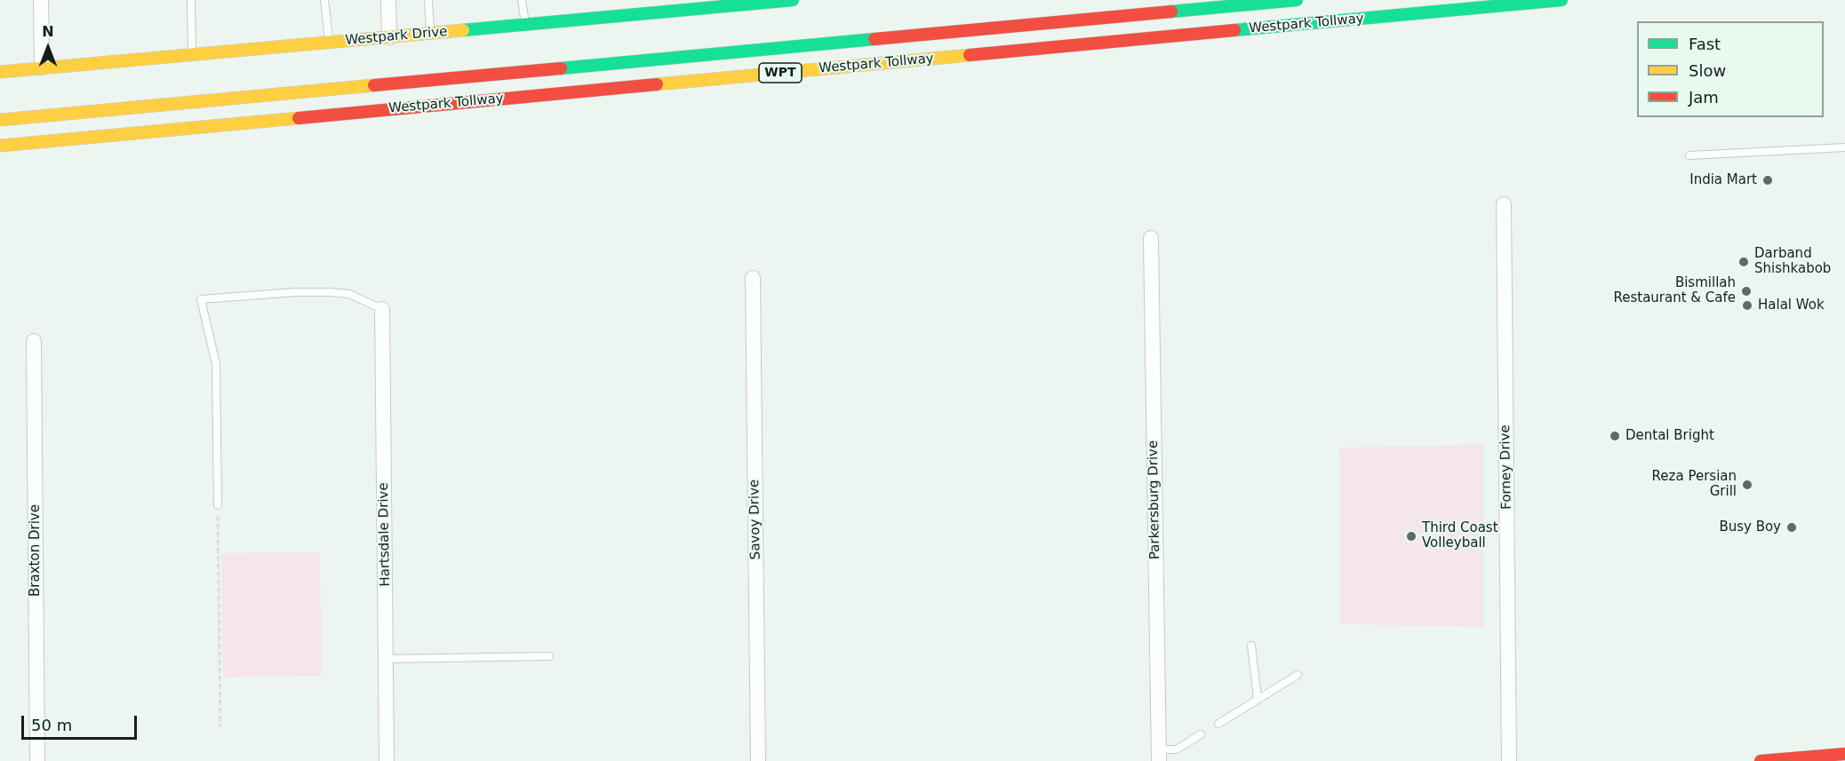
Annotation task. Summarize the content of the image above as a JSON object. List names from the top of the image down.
{
  "streets": {
    "main road": ["Westpark Tollway", "Westpark Drive", "WPT"],
    "street": [
      "Forney Drive",
      "Parkersburg Drive",
      "Savoy Drive",
      "Hartsdale Drive",
      "Braxton Drive"
    ]
  },
  "places": [
    "India Mart",
    "Darband Shishkabob",
    "Bismillah Restaurant & Cafe",
    "Halal Wok",
    "Dental Bright",
    "Reza Persian Grill",
    "Busy Boy",
    "Third Coast Volleyball"
  ],
  "legend": ["Fast", "Slow", "Jam"],
  "scale_bar": "50 m",
  "north": "top"
}
